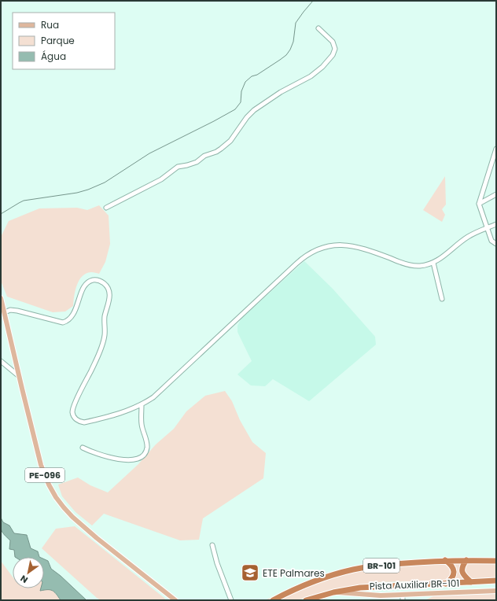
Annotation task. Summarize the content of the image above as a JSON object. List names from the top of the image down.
{
  "streets": {
    "highway": ["BR-101"],
    "main road": ["PE-096", "Pista Auxiliar BR-101"]
  },
  "crossings": [
    ["BR-101", "Pista Auxiliar BR-101"]
  ],
  "places": {
    "school or university": ["ETE Palmares"]
  },
  "legend": ["Rua", "Parque", "Água"],
  "north": "bottom left"
}
